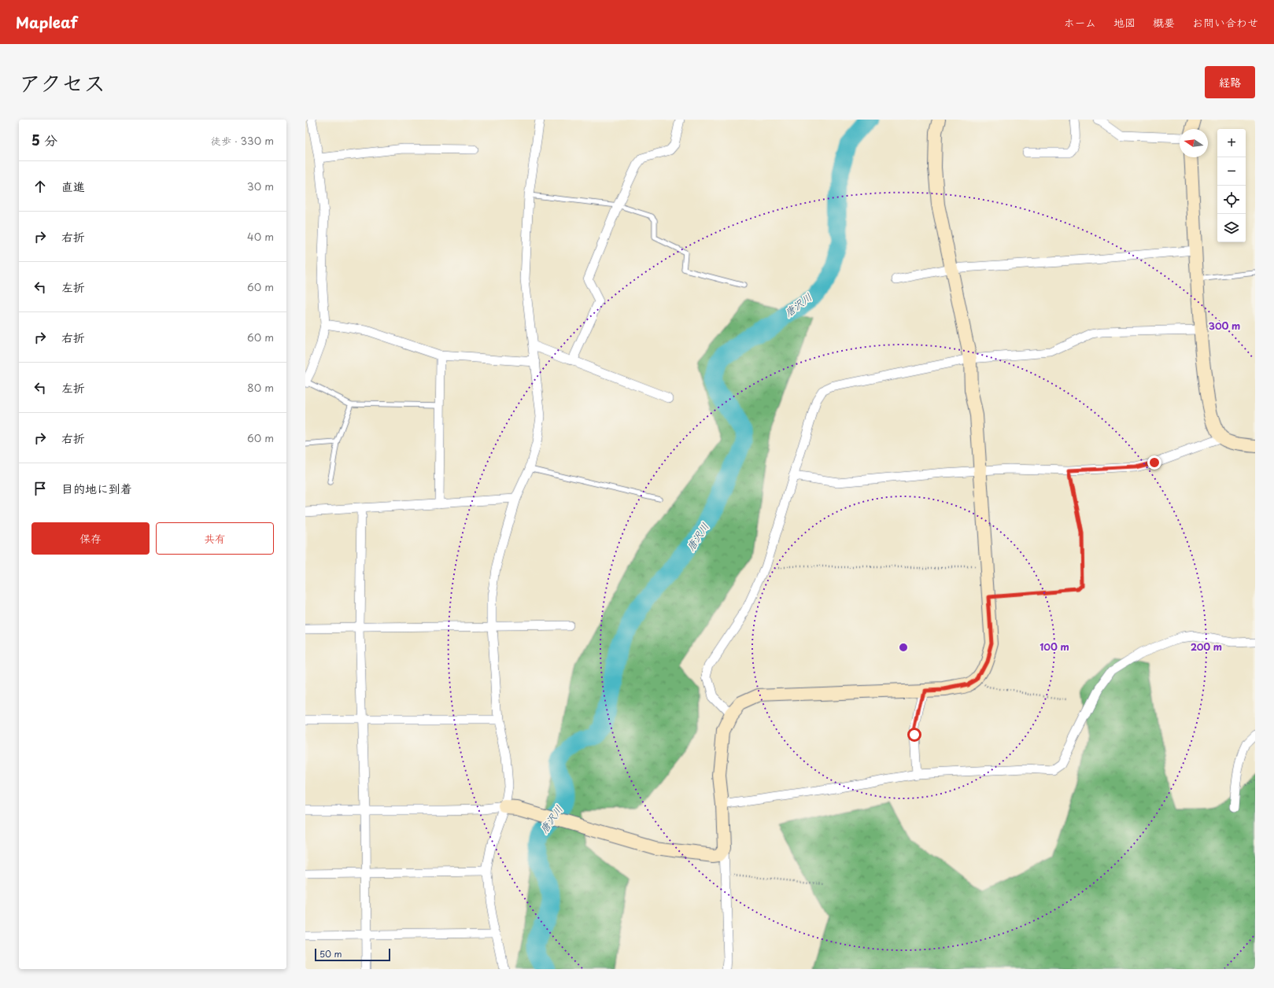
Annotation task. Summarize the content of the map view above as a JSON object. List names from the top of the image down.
{
  "water": ["唐沢川"],
  "scale_bar": "50 m",
  "north": "left",
  "page": {
    "header": "Mapleaf",
    "nav": [
      "ホーム",
      "地図",
      "概要",
      "お問い合わせ"
    ],
    "title": "アクセス",
    "buttons": [
      "経路",
      ["保存", "共有"]
    ],
    "heading": ["5 分", "徒歩 · 330 m"],
    "map_buttons": ["+", "−"],
    "list": [
      ["直進", "30 m"],
      ["右折", "40 m"],
      ["左折", "60 m"],
      ["右折", "60 m"],
      ["左折", "80 m"],
      ["右折", "60 m"],
      "目的地に到着"
    ],
    "scale": "50 m"
  },
  "rings": ["300 m", "100 m", "200 m"]
}
